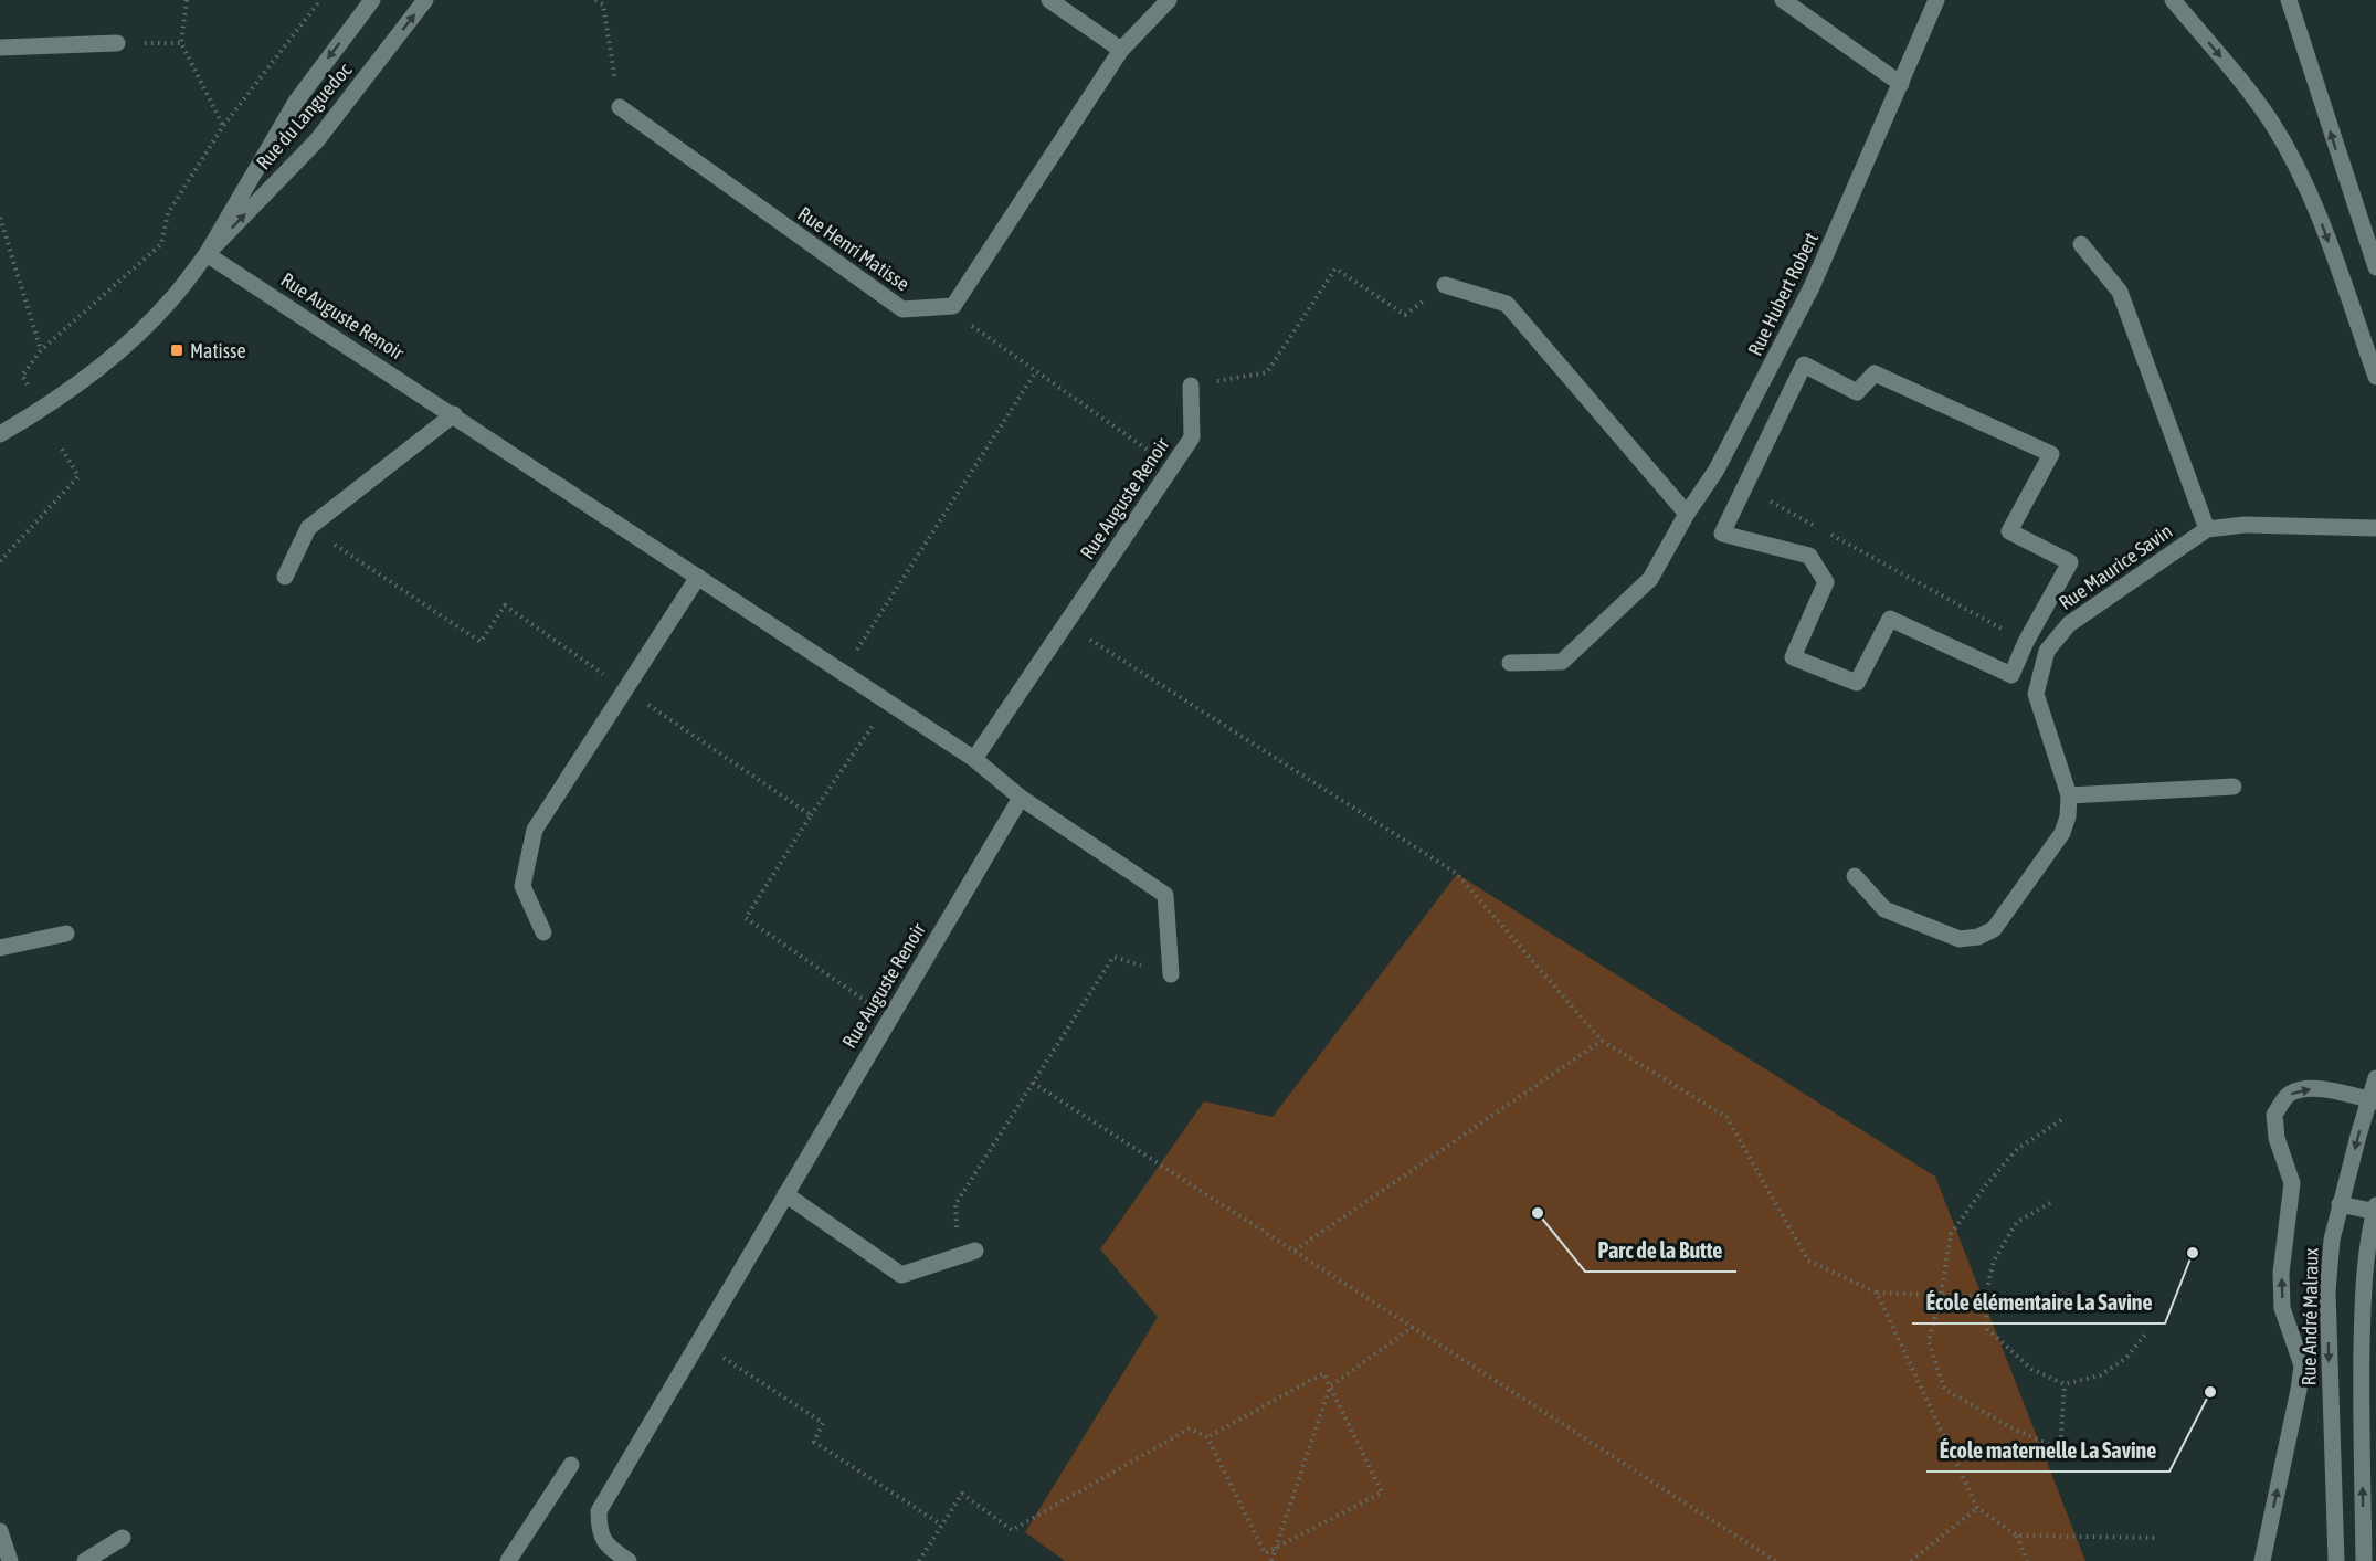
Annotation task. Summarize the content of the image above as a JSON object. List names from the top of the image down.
{
  "streets": {
    "street": [
      "Rue du Languedoc",
      "Rue Henri Matisse",
      "Rue Hubert Robert",
      "Rue Auguste Renoir",
      "Rue Maurice Savin",
      "Rue André Malraux"
    ]
  },
  "crossings": [
    ["Rue du Languedoc", "Rue Auguste Renoir"]
  ],
  "places": {
    "transit": ["Matisse"],
    "other": ["Parc de la Butte", "École élémentaire La Savine", "École maternelle La Savine"]
  }
}
